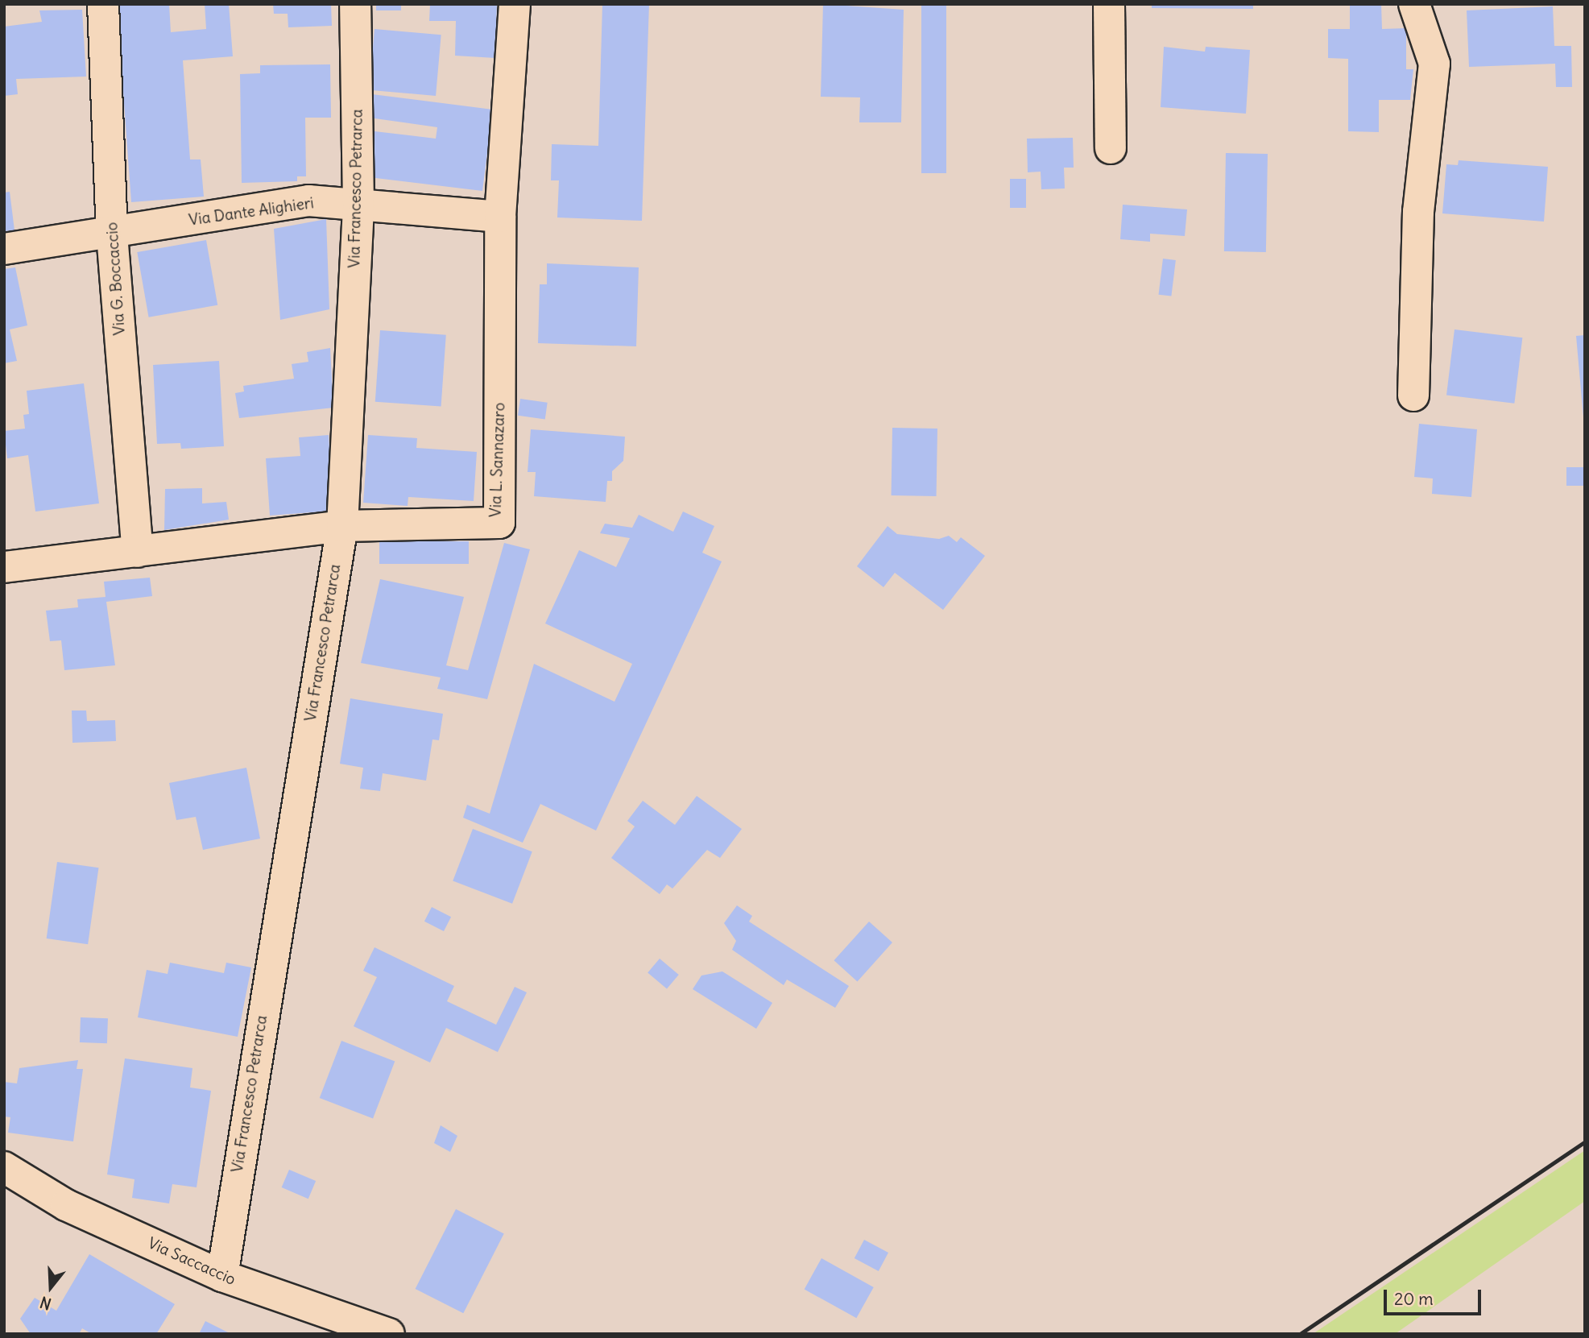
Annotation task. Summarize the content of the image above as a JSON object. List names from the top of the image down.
{
  "streets": {
    "street": [
      "Via Francesco Petrarca",
      "Via Dante Alighieri",
      "Via G. Boccaccio",
      "Via L. Sannazaro",
      "Via Saccaccio"
    ]
  },
  "crossings": [
    ["Via Francesco Petrarca", "Via Dante Alighieri"],
    ["Via Francesco Petrarca", "Via L. Sannazaro"],
    ["Via Francesco Petrarca", "Via Saccaccio"],
    ["Via Dante Alighieri", "Via G. Boccaccio"],
    ["Via Dante Alighieri", "Via L. Sannazaro"],
    ["Via G. Boccaccio", "Via L. Sannazaro"]
  ],
  "scale_bar": "20 m",
  "north": "bottom"
}
